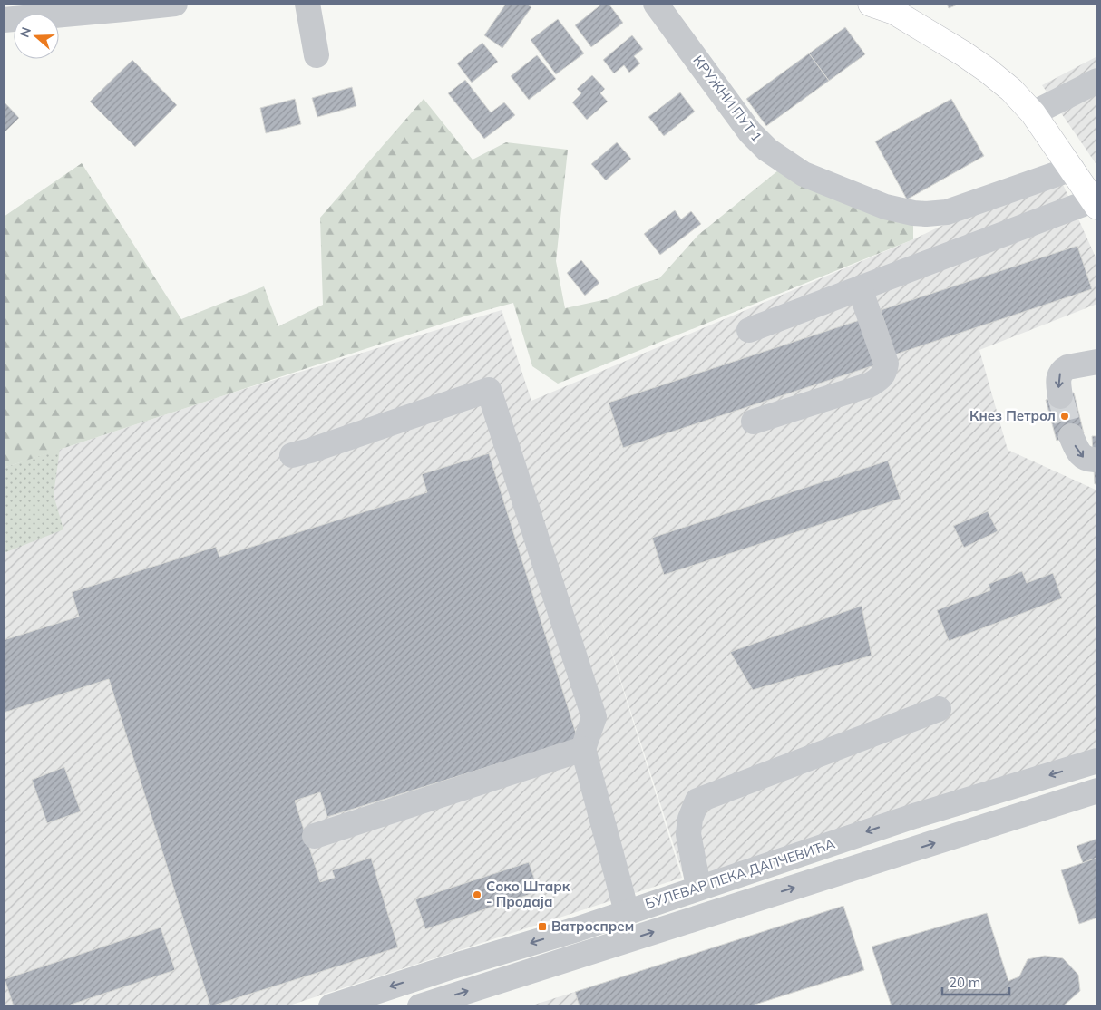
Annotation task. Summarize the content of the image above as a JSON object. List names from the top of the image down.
{
  "streets": {
    "street": ["КРУЖНИ ПУТ 1", "БУЛЕВАР ПЕКА ДАПЧЕВИЋА"]
  },
  "places": {
    "other": ["Кнез Петрол", "Соко Штарк - Продаја"],
    "transit": ["Ватроспрем"]
  },
  "scale_bar": "20 m",
  "north": "left"
}
